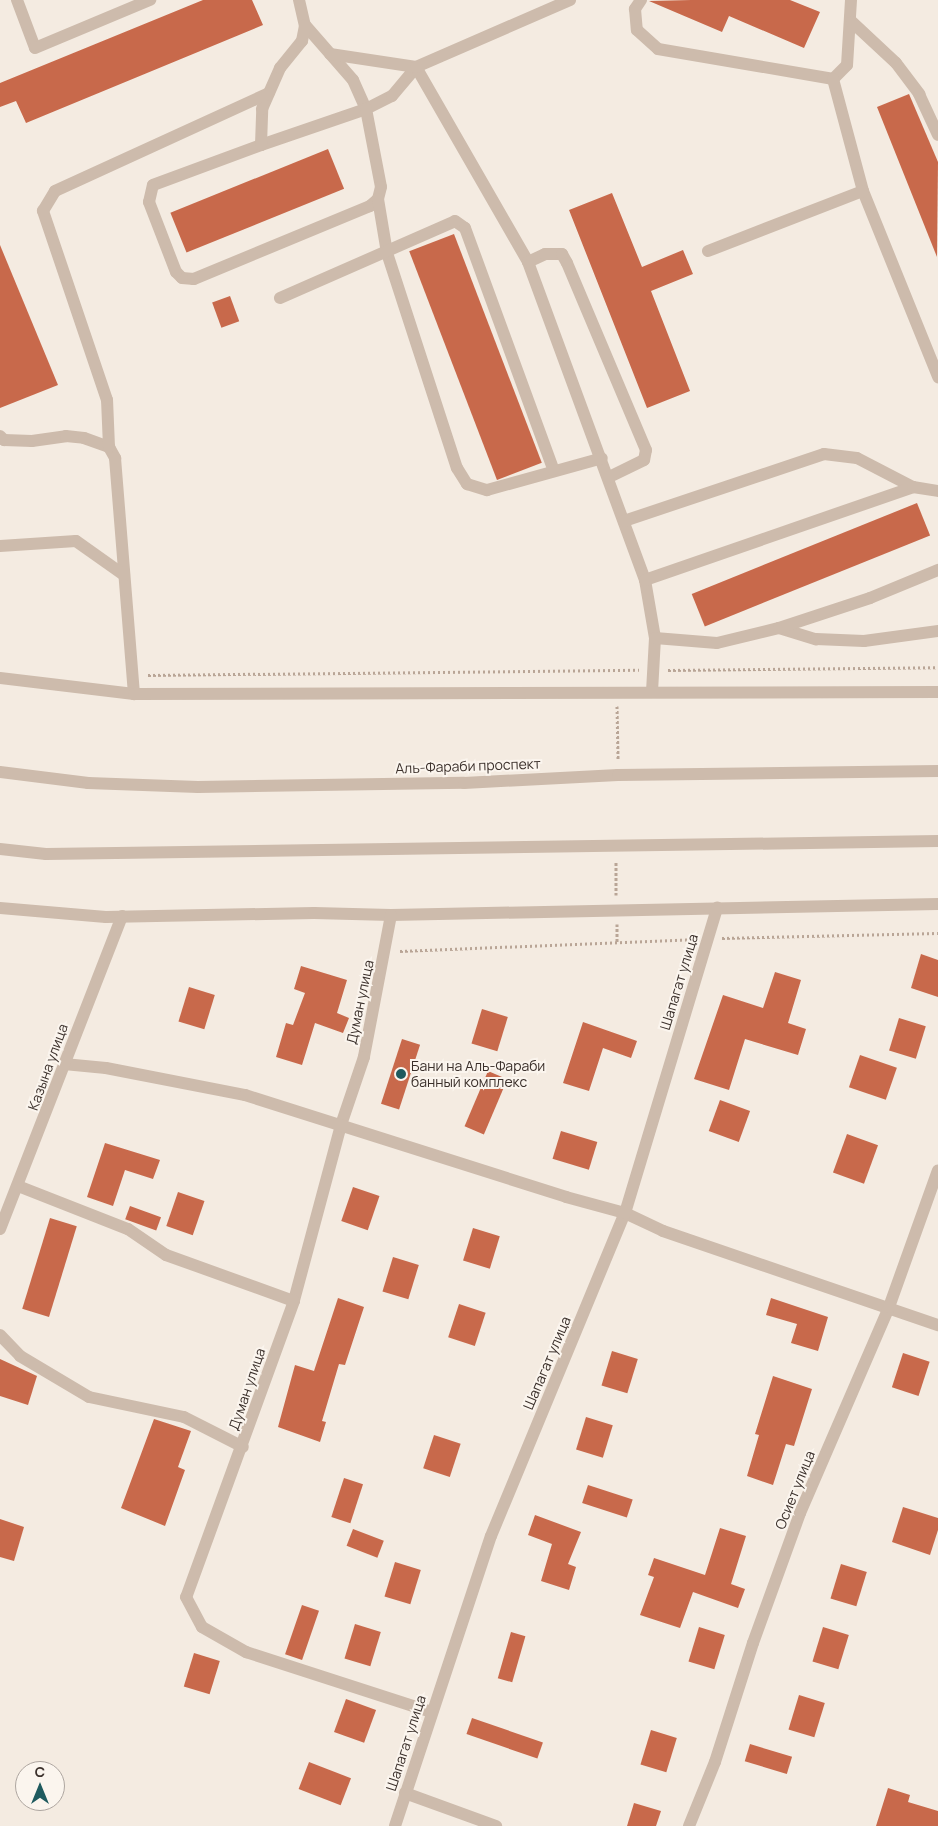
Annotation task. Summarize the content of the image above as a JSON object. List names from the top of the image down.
{
  "streets": {
    "street": [
      "Аль-Фараби проспект",
      "Шапагат улица",
      "Думан улица",
      "Казына улица",
      "Осиет улица"
    ]
  },
  "crossings": [
    ["Шапагат улица", "Думан улица"]
  ],
  "places": ["Бани на Аль-Фараби банный комплекс"],
  "north": "top"
}
